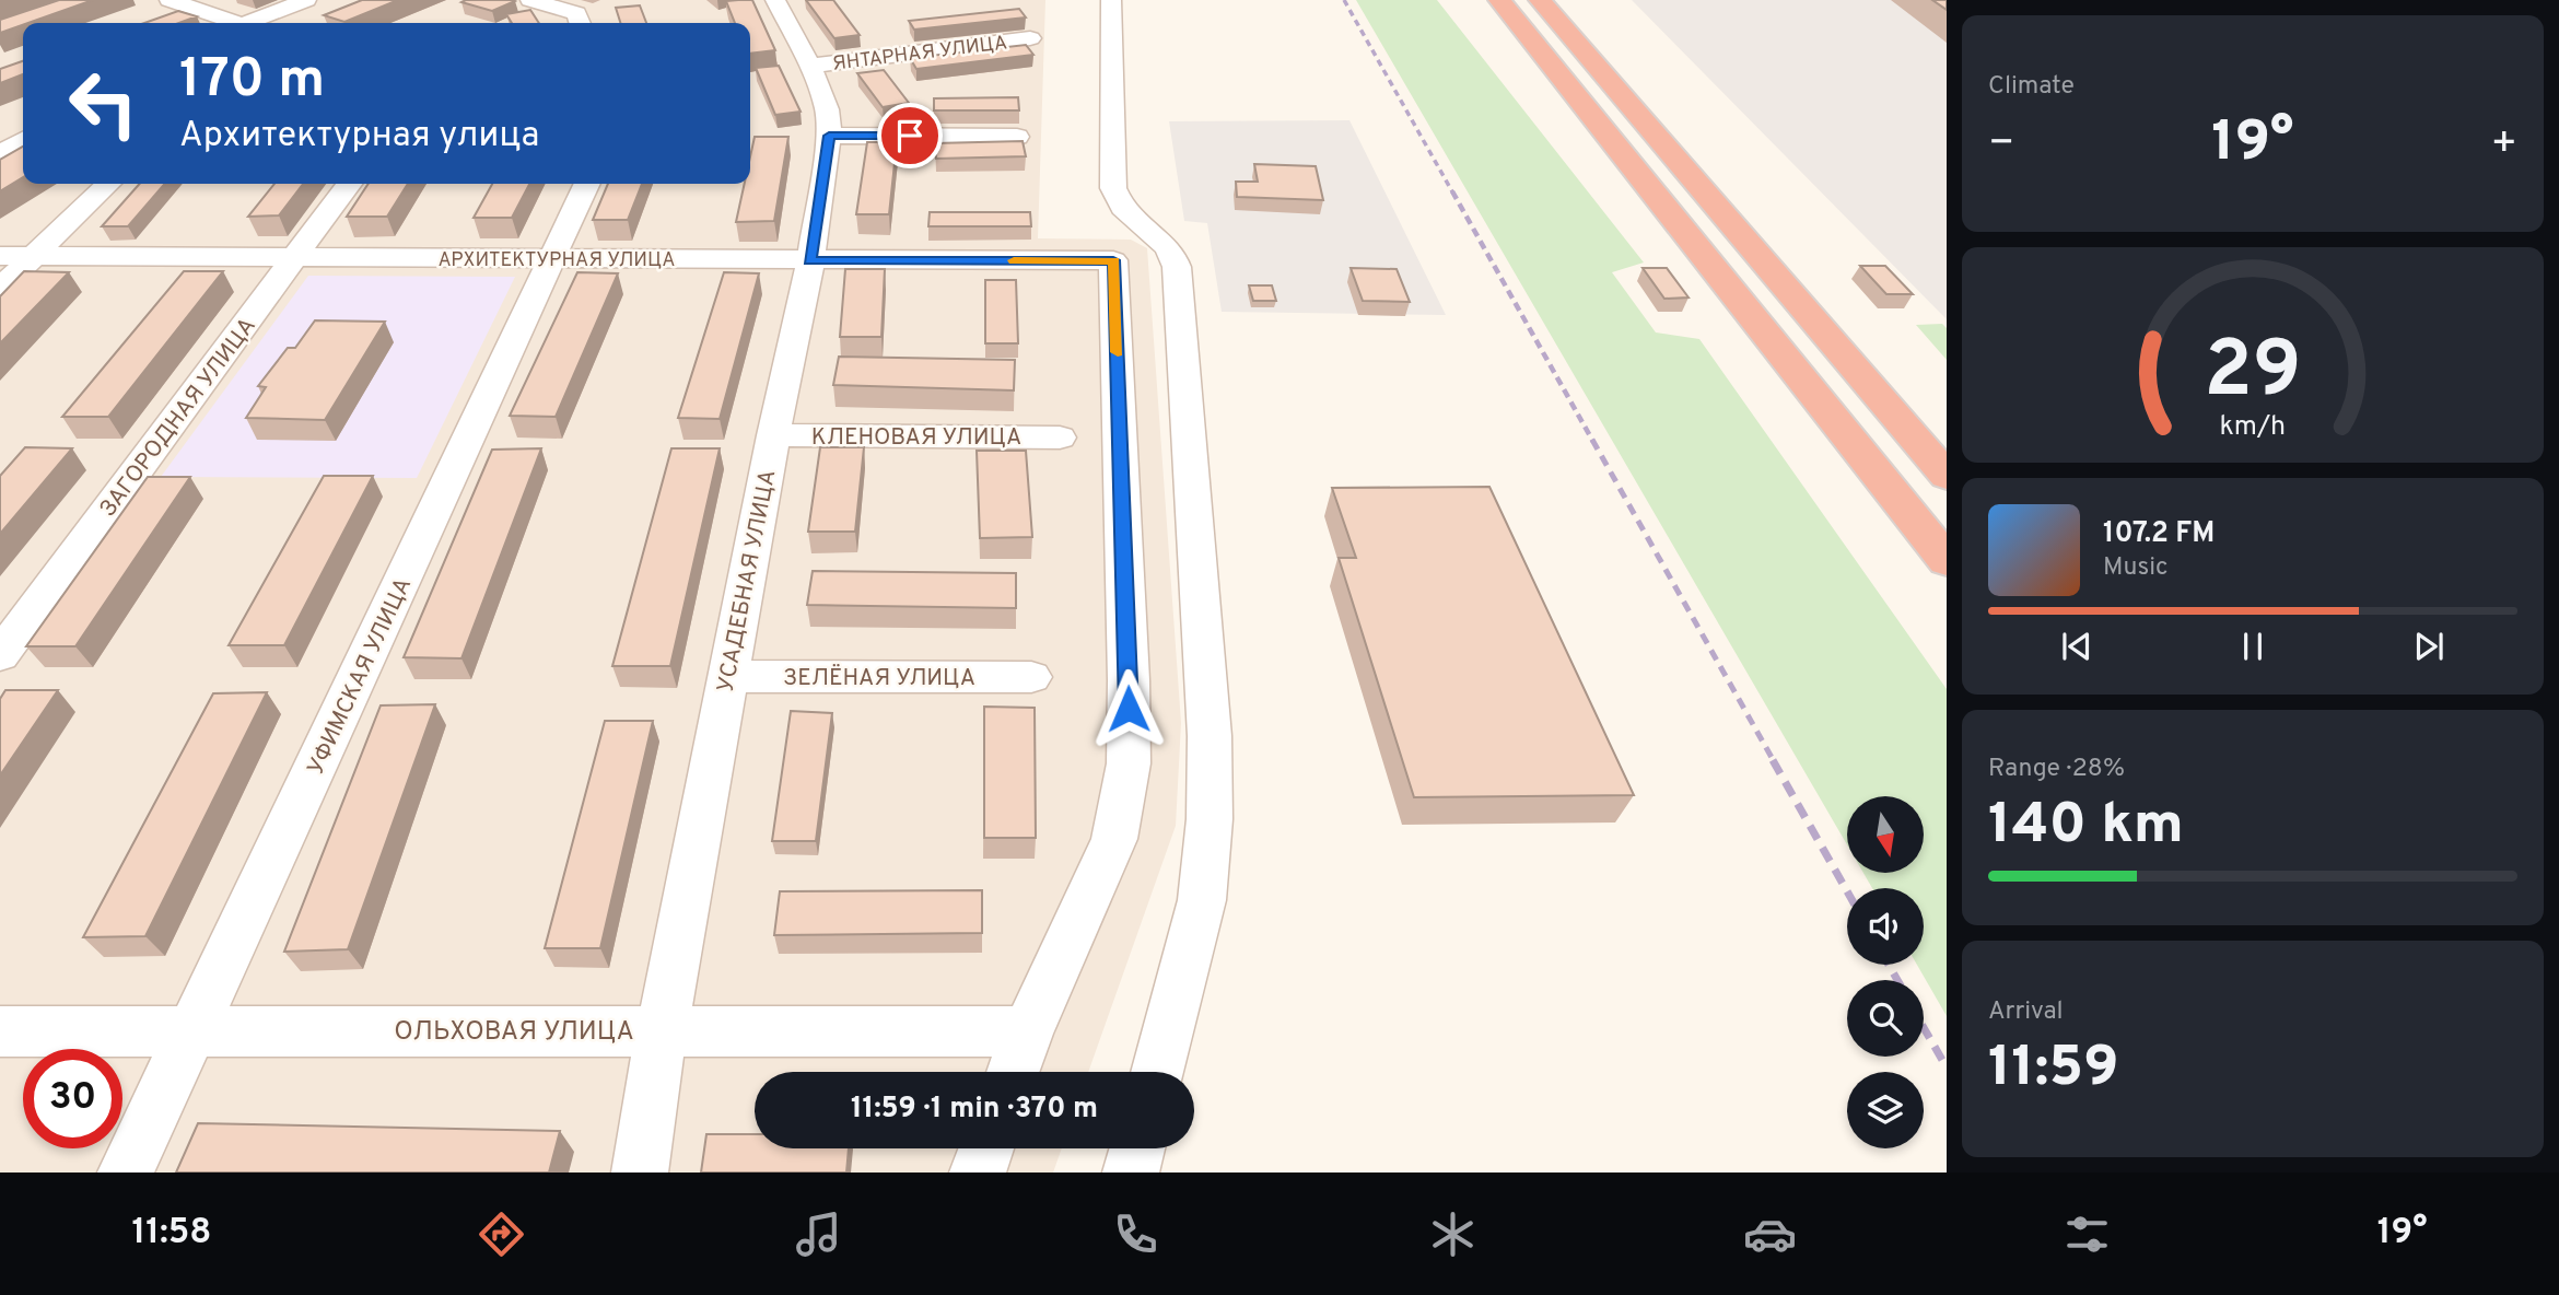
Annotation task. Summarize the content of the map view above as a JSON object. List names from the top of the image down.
{
  "streets": {
    "street": [
      "ЯНТАРНАЯ УЛИЦА",
      "АРХИТЕКТУРНАЯ УЛИЦА",
      "ЗАГОРОДНАЯ УЛИЦА",
      "КЛЕНОВАЯ УЛИЦА",
      "УСАДЕБНАЯ УЛИЦА",
      "УФИМСКАЯ УЛИЦА",
      "ЗЕЛЁНАЯ УЛИЦА",
      "ОЛЬХОВАЯ УЛИЦА"
    ]
  },
  "crossings": [
    ["ЯНТАРНАЯ УЛИЦА", "УСАДЕБНАЯ УЛИЦА"],
    ["АРХИТЕКТУРНАЯ УЛИЦА", "ЗАГОРОДНАЯ УЛИЦА"],
    ["АРХИТЕКТУРНАЯ УЛИЦА", "УСАДЕБНАЯ УЛИЦА"],
    ["АРХИТЕКТУРНАЯ УЛИЦА", "УФИМСКАЯ УЛИЦА"],
    ["АРХИТЕКТУРНАЯ УЛИЦА", "ОЛЬХОВАЯ УЛИЦА"],
    ["КЛЕНОВАЯ УЛИЦА", "УСАДЕБНАЯ УЛИЦА"],
    ["УСАДЕБНАЯ УЛИЦА", "ЗЕЛЁНАЯ УЛИЦА"],
    ["УСАДЕБНАЯ УЛИЦА", "ОЛЬХОВАЯ УЛИЦА"],
    ["УФИМСКАЯ УЛИЦА", "ОЛЬХОВАЯ УЛИЦА"]
  ],
  "north": "bottom",
  "page": {
    "tile": [
      "Climate",
      ["Range · 28%", "140 km"],
      ["Arrival", "11:59"]
    ],
    "turn": ["170 m", "Архитектурная улица"],
    "heat": ["−", "19°", "+"],
    "song": ["107.2 FM", "Music"],
    "limit": "30",
    "trip": "11:59 · 1 min · 370 m",
    "tabs": ["11:58", "19°"],
    "gauge": ["29", "km/h"]
  }
}
